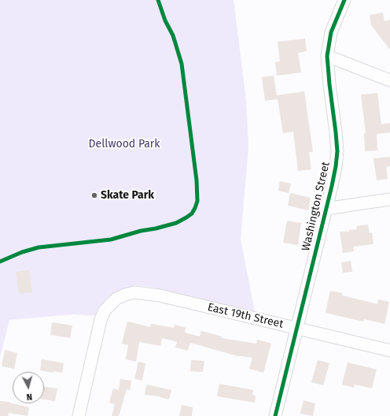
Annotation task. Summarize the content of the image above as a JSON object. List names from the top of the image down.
{
  "streets": {
    "street": ["Washington Street", "East 19th Street"]
  },
  "crossings": [
    ["Washington Street", "East 19th Street"]
  ],
  "parks": ["Dellwood Park"],
  "places": ["Skate Park"],
  "north": "bottom"
}
